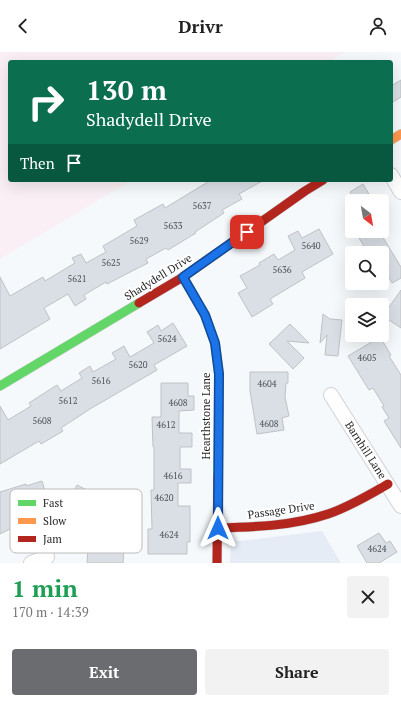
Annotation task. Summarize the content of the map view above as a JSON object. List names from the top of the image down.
{
  "streets": {
    "street": [
      "Shadydell Drive",
      "Hearthstone Lane",
      "Barnhill Lane",
      "Passage Drive"
    ]
  },
  "crossings": [
    ["Shadydell Drive", "Hearthstone Lane"],
    ["Hearthstone Lane", "Passage Drive"],
    ["Barnhill Lane", "Passage Drive"]
  ],
  "house_numbers": [
    "5637",
    "5633",
    "5629",
    "5640",
    "5625",
    "5636",
    "5621",
    "5624",
    "4605",
    "5620",
    "5616",
    "4604",
    "5612",
    "4608",
    "5608",
    "4608",
    "4612",
    "4616",
    "4620",
    "4624",
    "4624"
  ],
  "legend": ["Fast", "Slow", "Jam"],
  "north": "bottom right",
  "page": {
    "header": "Drivr",
    "turn": ["130 m", "Shadydell Drive"],
    "then": "Then",
    "heading": ["1 min", "170 m · 14:39"],
    "buttons": ["Exit", "Share"]
  }
}
